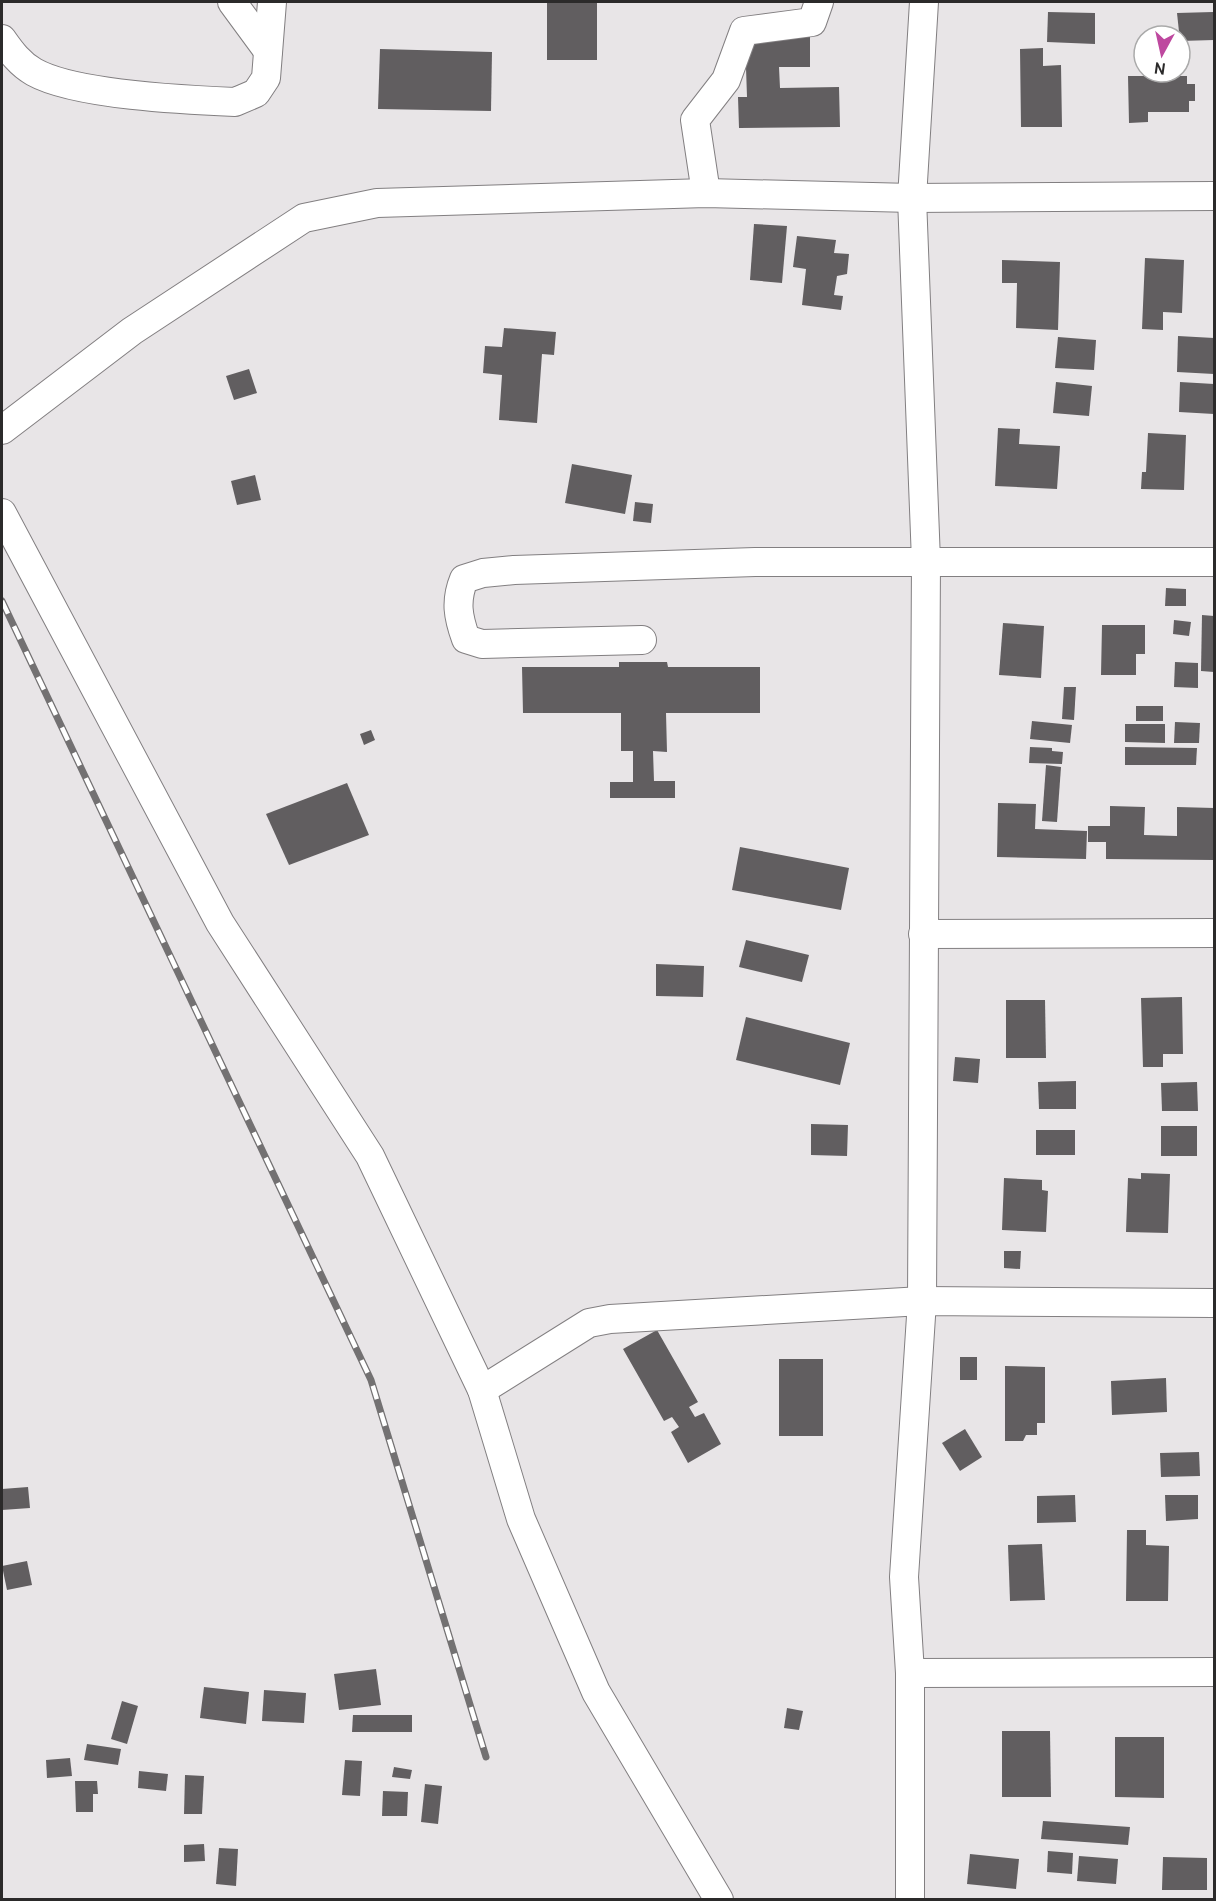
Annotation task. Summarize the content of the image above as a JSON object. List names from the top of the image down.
{
  "north": "bottom"
}
